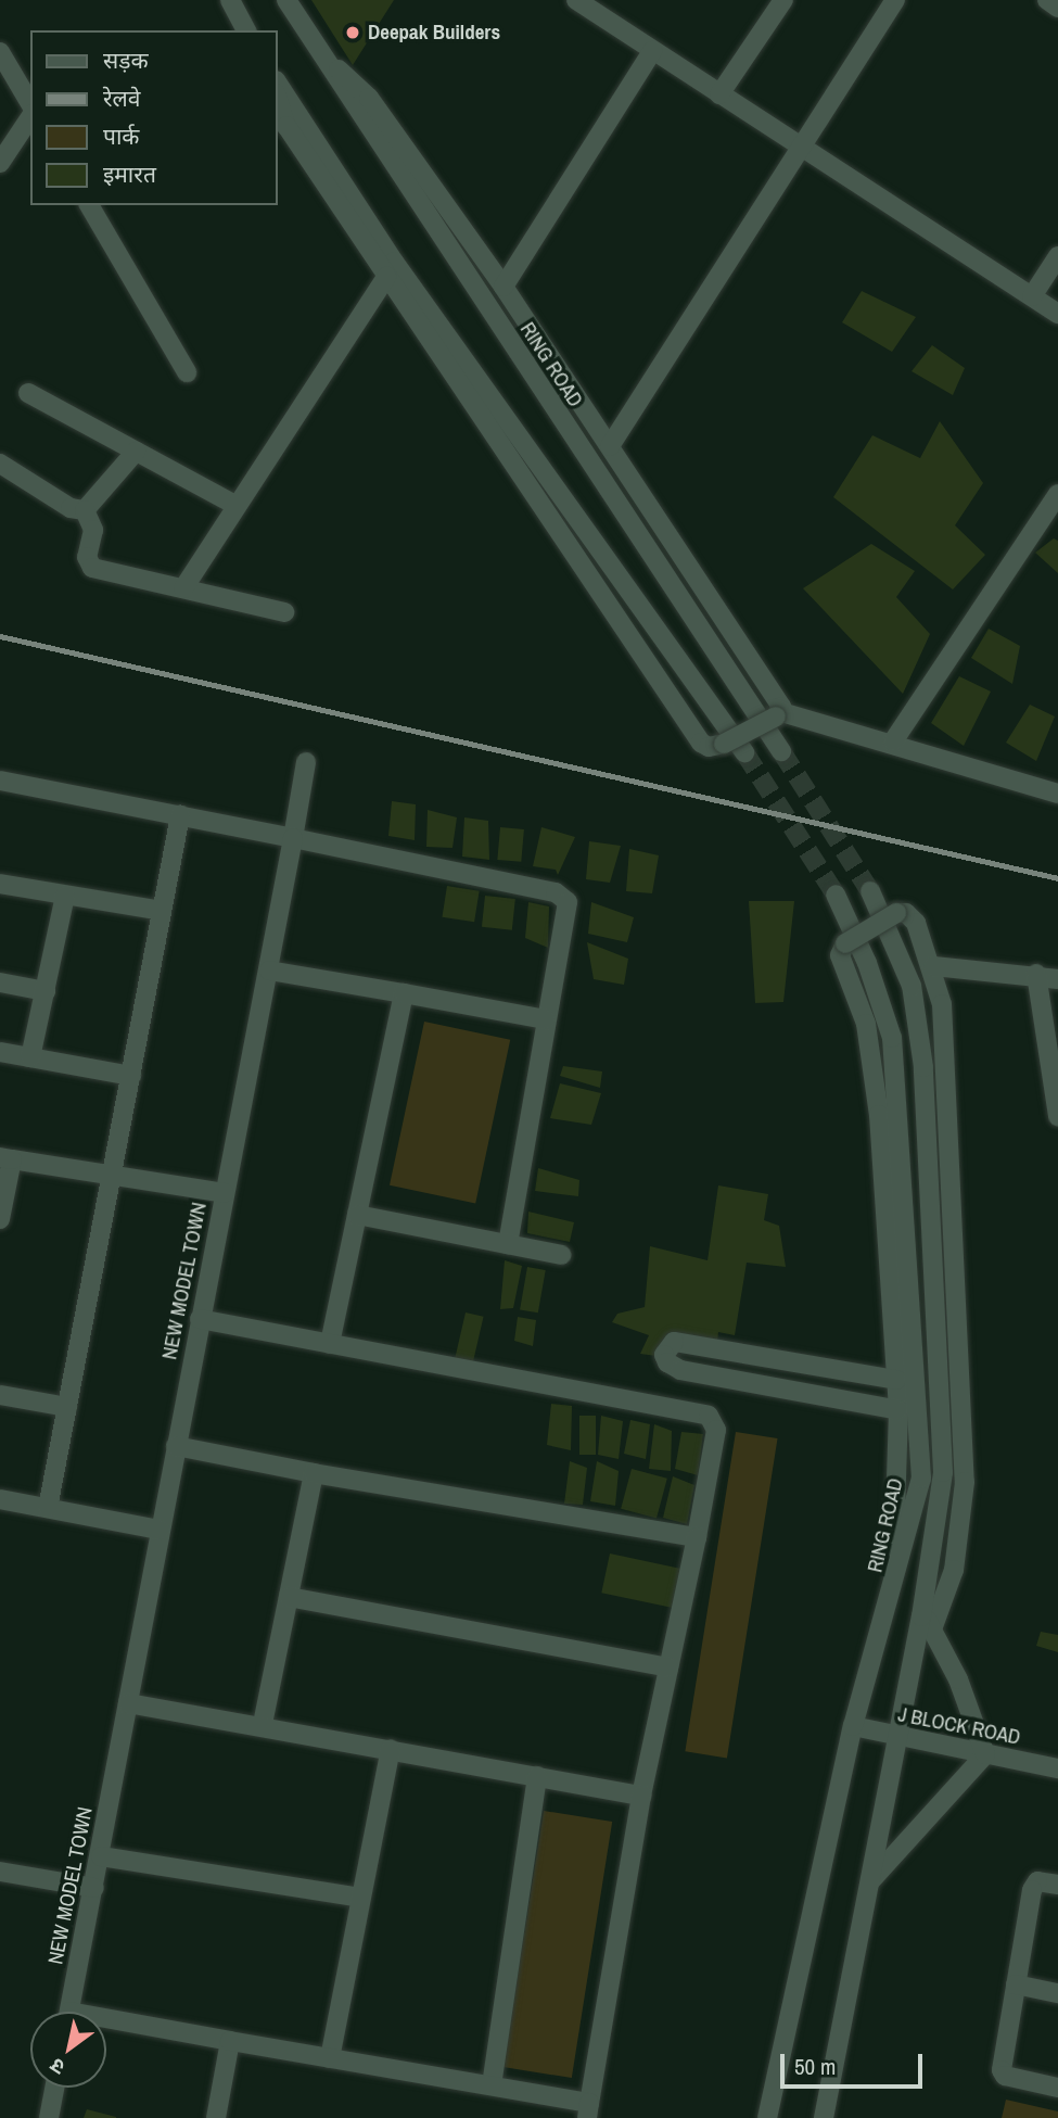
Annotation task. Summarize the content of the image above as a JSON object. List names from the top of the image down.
{
  "streets": {
    "street": ["RING ROAD", "NEW MODEL TOWN", "J BLOCK ROAD"]
  },
  "crossings": [
    ["RING ROAD", "J BLOCK ROAD"]
  ],
  "places": ["Deepak Builders"],
  "legend": [
    "सड़क",
    "रेलवे",
    "पार्क",
    "इमारत"
  ],
  "scale_bar": "50 m",
  "north": "bottom left"
}
